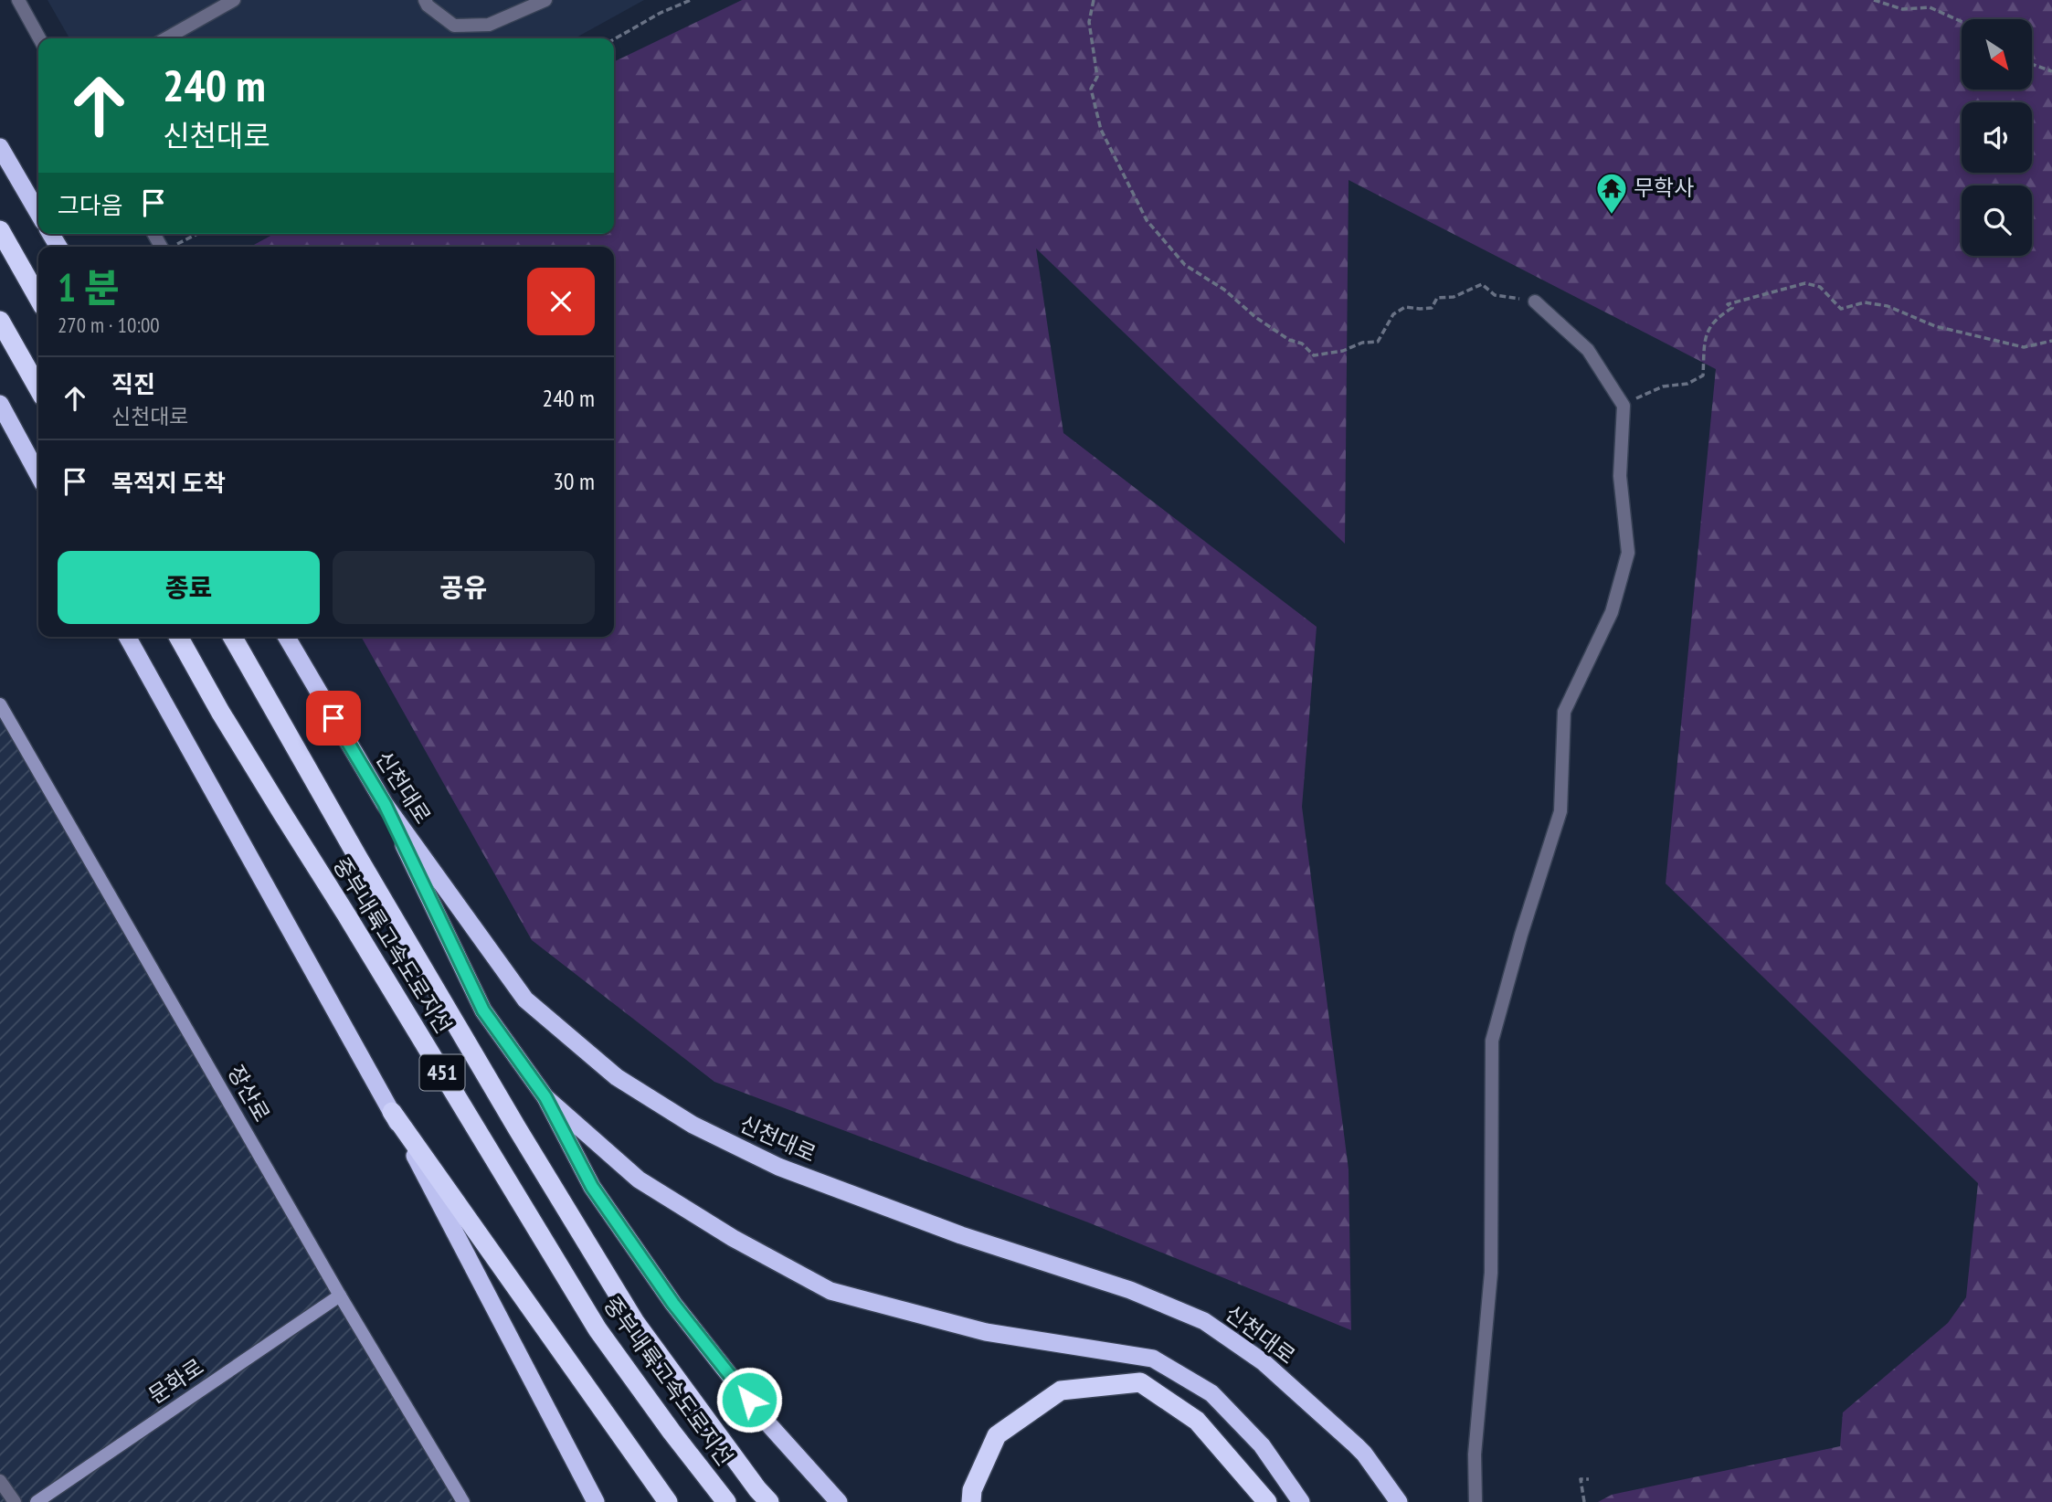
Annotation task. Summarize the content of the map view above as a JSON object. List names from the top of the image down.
{
  "streets": {
    "highway": ["신천대로", "중부내륙고속도로지선", "451"],
    "main road": ["장산로", "문화로"]
  },
  "crossings": [
    ["장산로", "문화로"]
  ],
  "places": {
    "temple": ["무학사"]
  },
  "north": "bottom right",
  "page": {
    "turn": ["240 m", "신천대로"],
    "then": "그다음",
    "heading": ["1 분", "270 m · 10:00"],
    "list": [
      {
        "name": "직진",
        "note": "신천대로",
        "value": "240 m"
      },
      {
        "name": "목적지 도착",
        "value": "30 m"
      }
    ],
    "buttons": ["종료", "공유"]
  }
}
